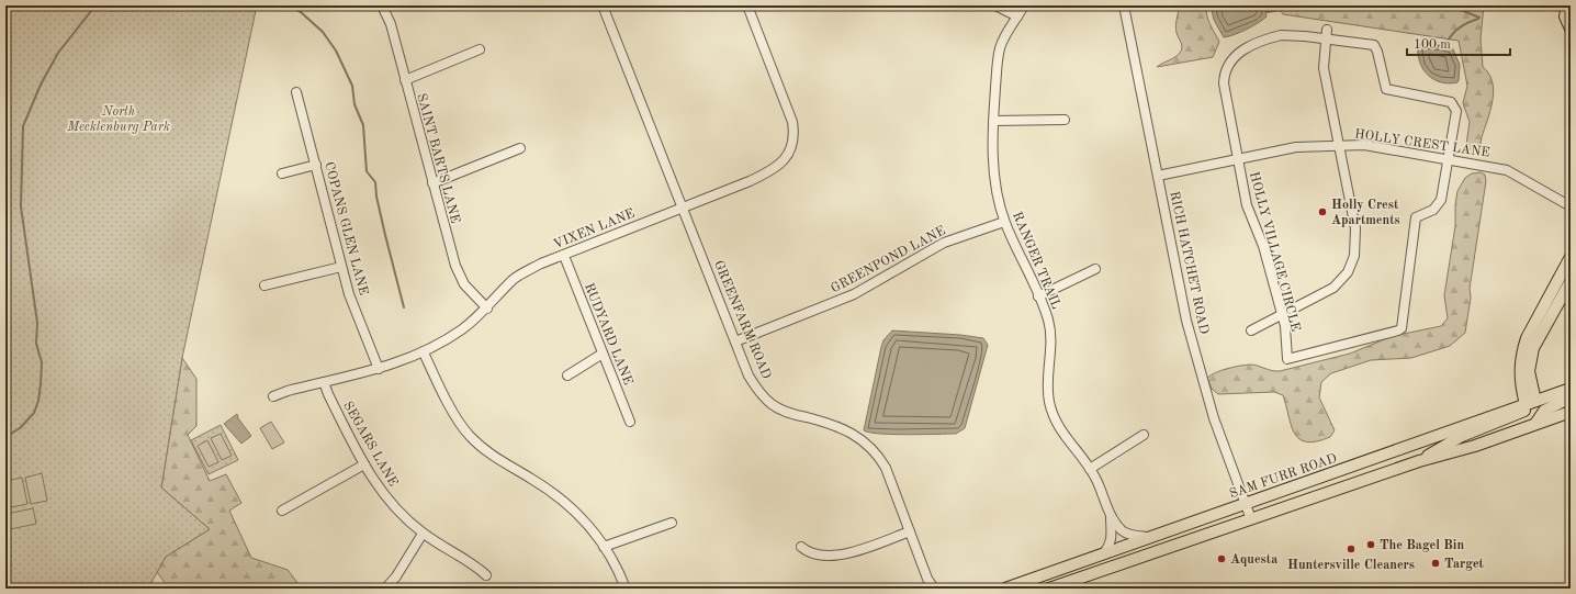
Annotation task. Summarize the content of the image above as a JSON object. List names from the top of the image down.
{
  "streets": {
    "main road": ["SAM FURR ROAD"],
    "street": [
      "HOLLY CREST LANE",
      "SAINT BARTS LANE",
      "COPANS GLEN LANE",
      "VIXEN LANE",
      "HOLLY VILLAGE CIRCLE",
      "GREENPOND LANE",
      "RANGER TRAIL",
      "RICH HATCHET ROAD",
      "GREENFARM ROAD",
      "RUDYARD LANE",
      "SEGARS LANE"
    ]
  },
  "crossings": [
    ["HOLLY CREST LANE", "HOLLY VILLAGE CIRCLE"],
    ["HOLLY CREST LANE", "RICH HATCHET ROAD"],
    ["SAINT BARTS LANE", "VIXEN LANE"],
    ["COPANS GLEN LANE", "VIXEN LANE"],
    ["VIXEN LANE", "GREENFARM ROAD"],
    ["VIXEN LANE", "RUDYARD LANE"],
    ["VIXEN LANE", "SEGARS LANE"],
    ["GREENPOND LANE", "RANGER TRAIL"],
    ["GREENPOND LANE", "GREENFARM ROAD"],
    ["RANGER TRAIL", "SAM FURR ROAD"],
    ["RICH HATCHET ROAD", "SAM FURR ROAD"]
  ],
  "parks": ["North Mecklenburg Park"],
  "places": [
    "Holly Crest Apartments",
    "The Bagel Bin",
    "Huntersville Cleaners",
    "Aquesta",
    "Target"
  ],
  "scale_bar": "100 m"
}
